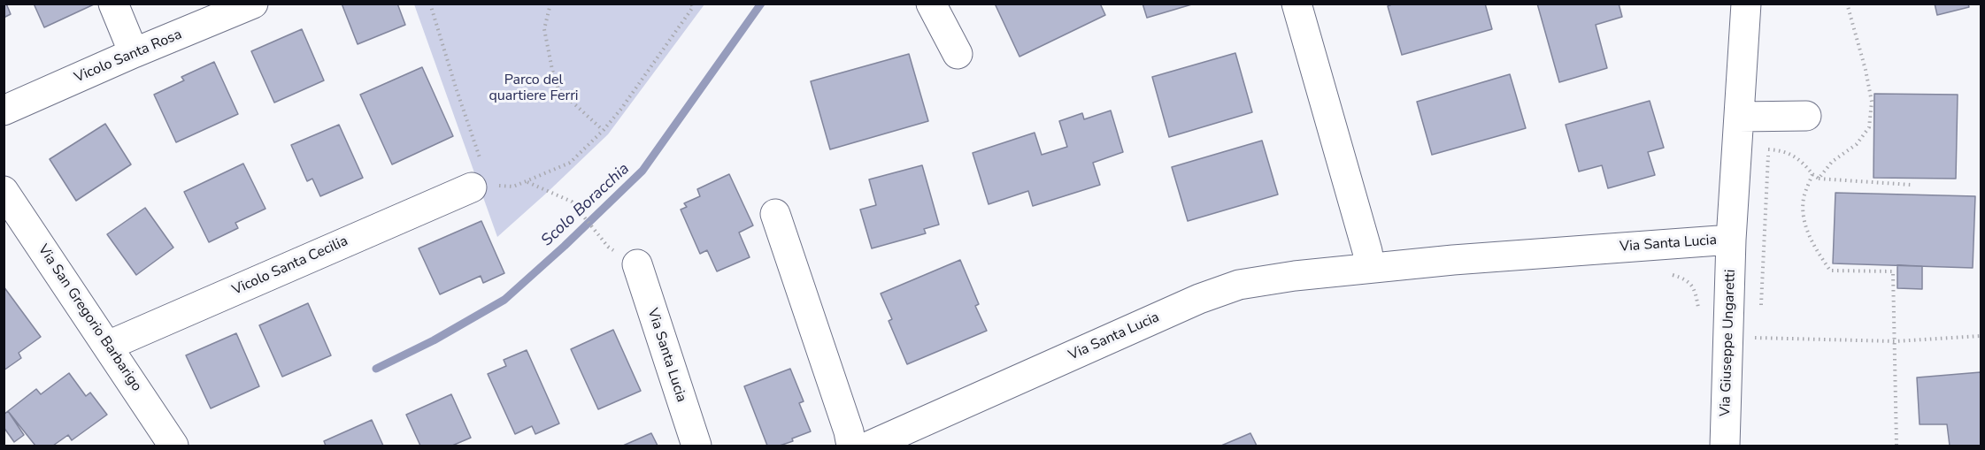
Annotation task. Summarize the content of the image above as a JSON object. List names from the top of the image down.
{
  "streets": {
    "street": [
      "Vicolo Santa Rosa",
      "Via Santa Lucia",
      "Vicolo Santa Cecilia",
      "Via San Gregorio Barbarigo",
      "Via Giuseppe Ungaretti"
    ]
  },
  "crossings": [
    ["Via Santa Lucia", "Via Giuseppe Ungaretti"],
    ["Vicolo Santa Cecilia", "Via San Gregorio Barbarigo"]
  ],
  "water": ["Scolo Boracchia"],
  "parks": ["Parco del quartiere Ferri"]
}
